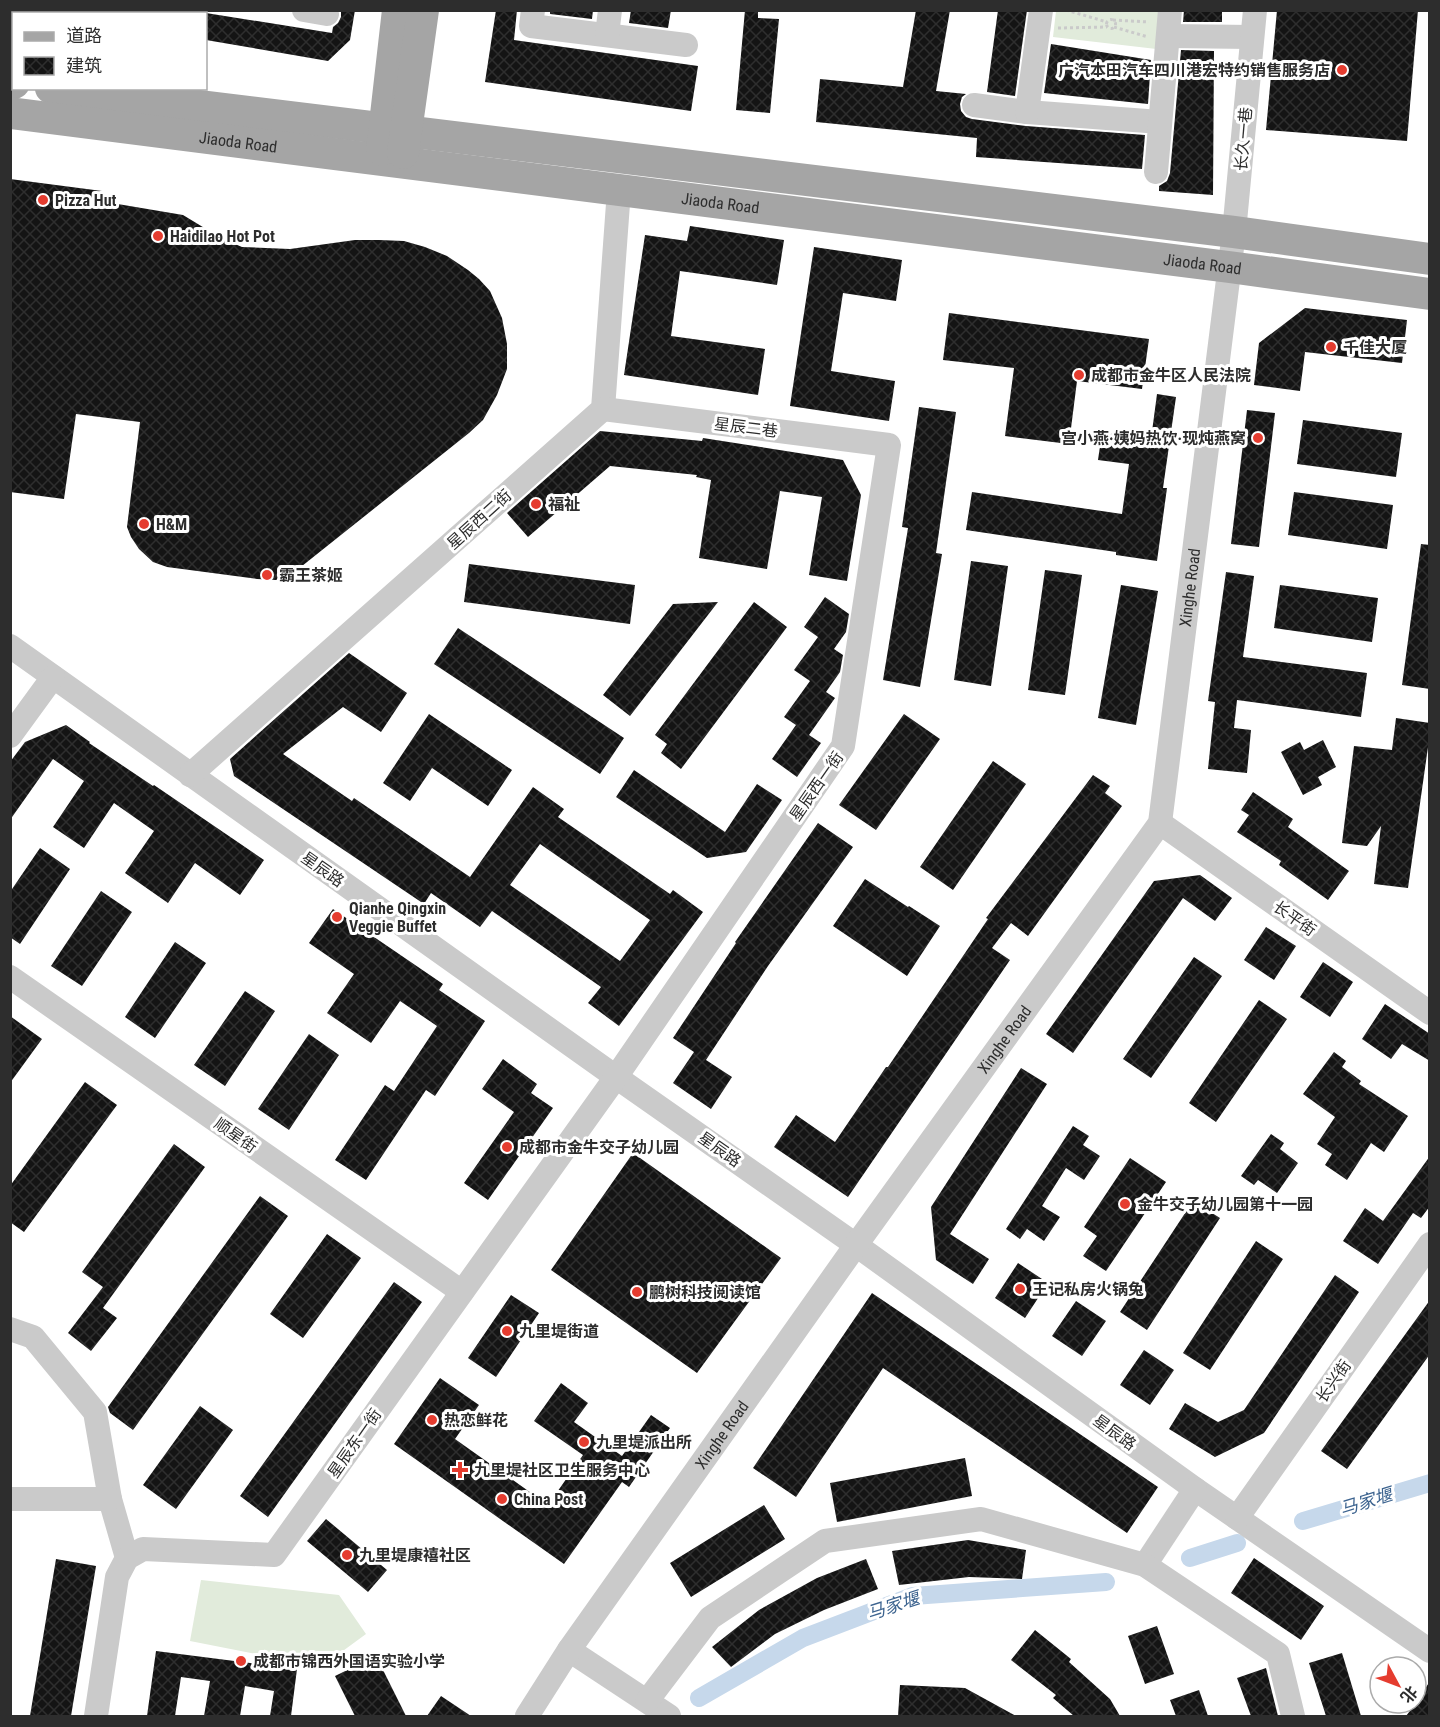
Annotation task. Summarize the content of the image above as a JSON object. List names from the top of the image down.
{
  "streets": {
    "main road": ["Jiaoda Road"],
    "street": [
      "长久一巷",
      "星辰二巷",
      "星辰西二街",
      "Xinghe Road",
      "星辰西一街",
      "星辰路",
      "长平街",
      "顺星街",
      "长兴街",
      "星辰东一街"
    ]
  },
  "crossings": [
    ["长久一巷", "Jiaoda Road"],
    ["长久一巷", "Xinghe Road"],
    ["Jiaoda Road", "Xinghe Road"],
    ["星辰二巷", "星辰西二街"],
    ["星辰二巷", "星辰西一街"],
    ["星辰西二街", "星辰路"],
    ["Xinghe Road", "星辰路"],
    ["Xinghe Road", "长平街"],
    ["星辰西一街", "星辰路"],
    ["星辰西一街", "星辰东一街"],
    ["星辰路", "长兴街"],
    ["星辰路", "星辰东一街"],
    ["顺星街", "星辰东一街"]
  ],
  "water": ["马家堰"],
  "places": {
    "other": [
      "广汽本田汽车四川港宏特约销售服务店",
      "Pizza Hut",
      "Haidilao Hot Pot",
      "千佳大厦",
      "成都市金牛区人民法院",
      "宫小燕·姨妈热饮·现炖燕窝",
      "福祉",
      "H&M",
      "霸王茶姬",
      "Qianhe Qingxin Veggie Buffet",
      "成都市金牛交子幼儿园",
      "金牛交子幼儿园第十一园",
      "王记私房火锅兔",
      "鹏树科技阅读馆",
      "九里堤街道",
      "热恋鲜花",
      "九里堤派出所",
      "China Post",
      "九里堤康禧社区",
      "成都市锦西外国语实验小学"
    ],
    "health": ["九里堤社区卫生服务中心"]
  },
  "legend": ["道路", "建筑"],
  "north": "bottom right"
}
